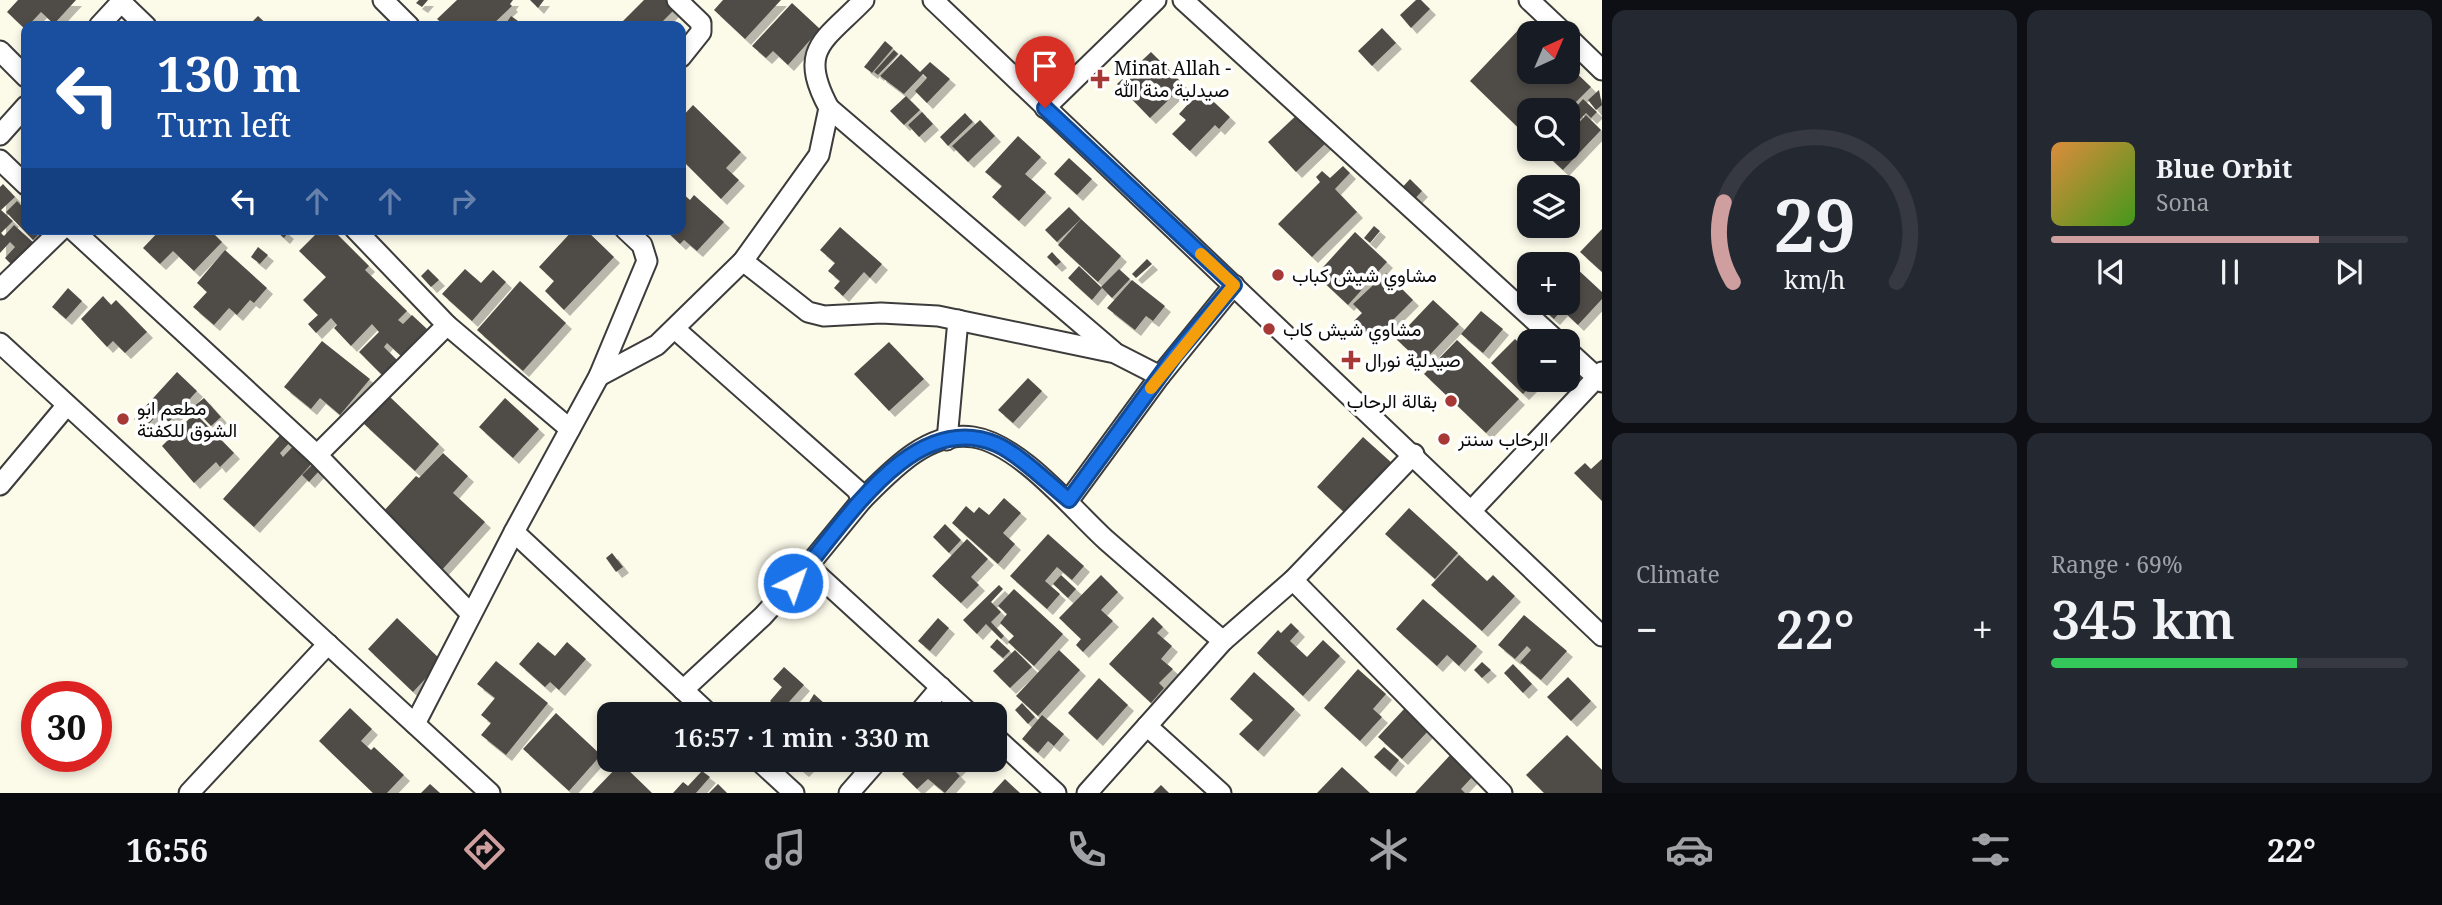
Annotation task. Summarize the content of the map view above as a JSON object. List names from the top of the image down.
{
  "places": {
    "health": ["Minat Allah - صيدلية منة الله", "صيدلية نورال"],
    "other": [
      "مشاوي شيش كباب",
      "مشاوي شيش كاب",
      "بقالة الرحاب",
      "مطعم ابو الشوق للكفتة",
      "الرحاب سنتر"
    ]
  },
  "north": "top right",
  "page": {
    "map_buttons": ["+", "−"],
    "turn": ["130 m", "Turn left"],
    "song": ["Blue Orbit", "Sona"],
    "tile": [
      "Climate",
      ["Range · 69%", "345 km"]
    ],
    "heat": ["−", "22°", "+"],
    "limit": "30",
    "trip": "16:57 · 1 min · 330 m",
    "tabs": ["16:56", "22°"],
    "gauge": ["29", "km/h"]
  }
}
